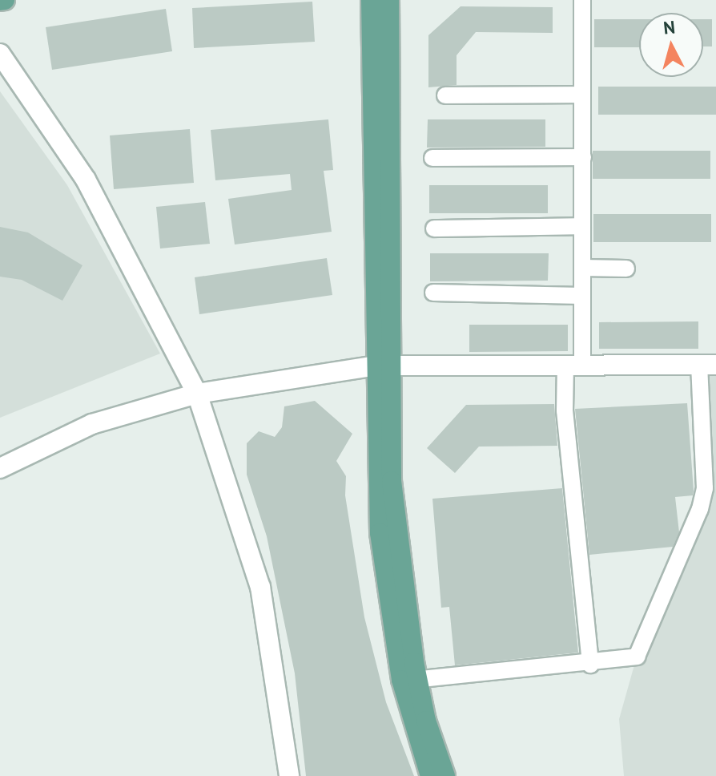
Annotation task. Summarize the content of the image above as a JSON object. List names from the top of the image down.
{
  "north": "top"
}
